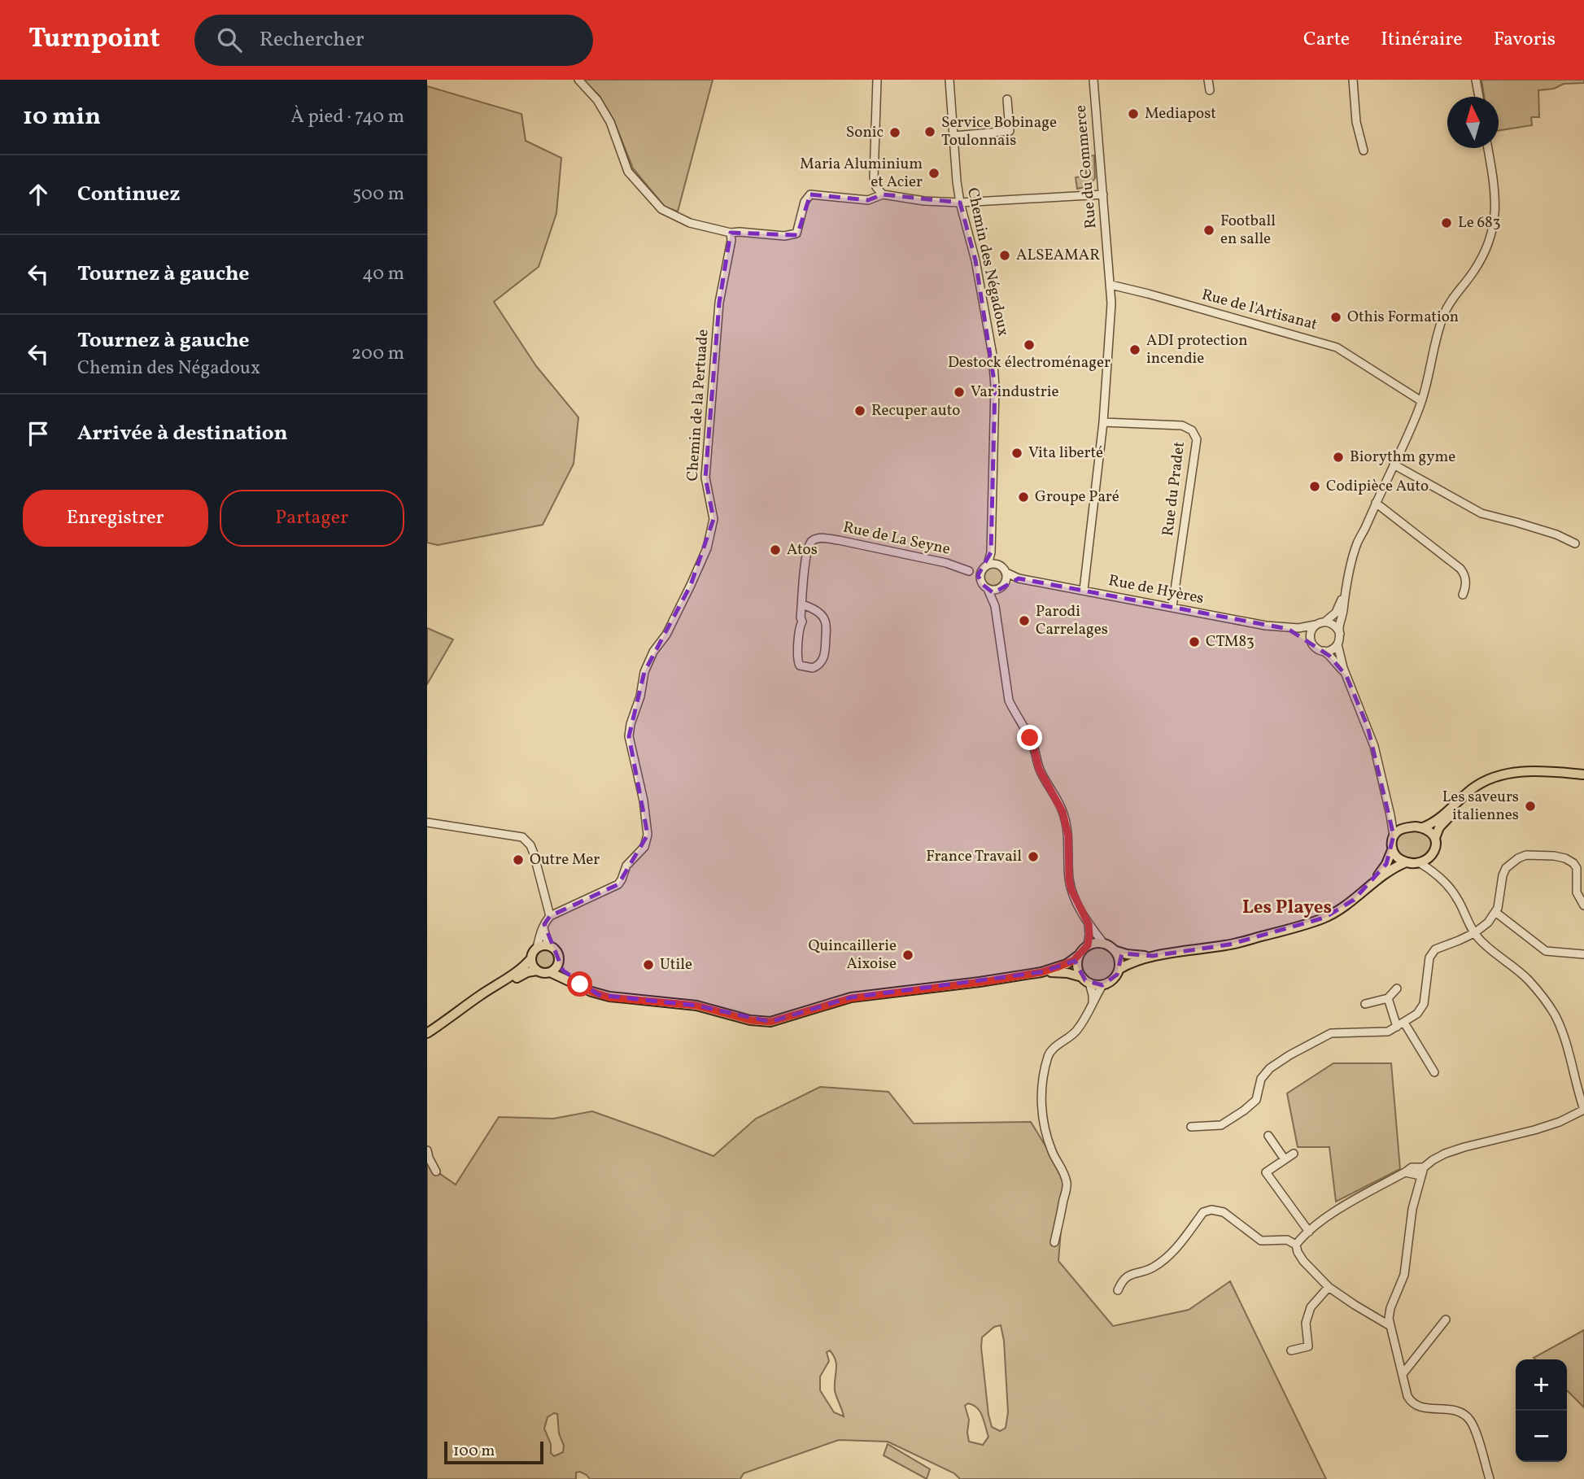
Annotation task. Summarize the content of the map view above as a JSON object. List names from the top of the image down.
{
  "streets": {
    "street": [
      "Rue du Commerce",
      "Chemin des Négadoux",
      "Rue de l'Artisanat",
      "Chemin de la Pertuade",
      "Rue du Pradet",
      "Rue de La Seyne",
      "Rue de Hyères"
    ]
  },
  "crossings": [
    ["Rue du Commerce", "Rue de l'Artisanat"],
    ["Rue du Commerce", "Rue du Pradet"],
    ["Rue du Commerce", "Rue de Hyères"],
    ["Chemin des Négadoux", "Rue de Hyères"],
    ["Rue du Pradet", "Rue de Hyères"]
  ],
  "districts": ["Les Playes"],
  "places": [
    "Mediapost",
    "Service Bobinage Toulonnais",
    "Sonic",
    "Maria Aluminium et Acier",
    "Le 683",
    "Football en salle",
    "ALSEAMAR",
    "Othis Formation",
    "Destock électroménager",
    "ADI protection incendie",
    "Var industrie",
    "Recuper auto",
    "Vita liberté",
    "Biorythm gyme",
    "Codipièce Auto",
    "Groupe Paré",
    "Atos",
    "Parodi Carrelages",
    "CTM83",
    "Les saveurs italiennes",
    "France Travail",
    "Outre Mer",
    "Quincaillerie Aixoise",
    "Utile"
  ],
  "scale_bar": "100 m",
  "north": "top",
  "page": {
    "header": "Turnpoint",
    "search": "Rechercher",
    "nav": ["Carte", "Itinéraire", "Favoris"],
    "heading": ["10 min", "À pied · 740 m"],
    "list": [
      ["Continuez", "500 m"],
      ["Tournez à gauche", "40 m"],
      ["Tournez à gauche", "Chemin des Négadoux", "200 m"],
      "Arrivée à destination"
    ],
    "buttons": ["Enregistrer", "Partager"],
    "map_buttons": ["+", "−"],
    "scale": "100 m"
  }
}
